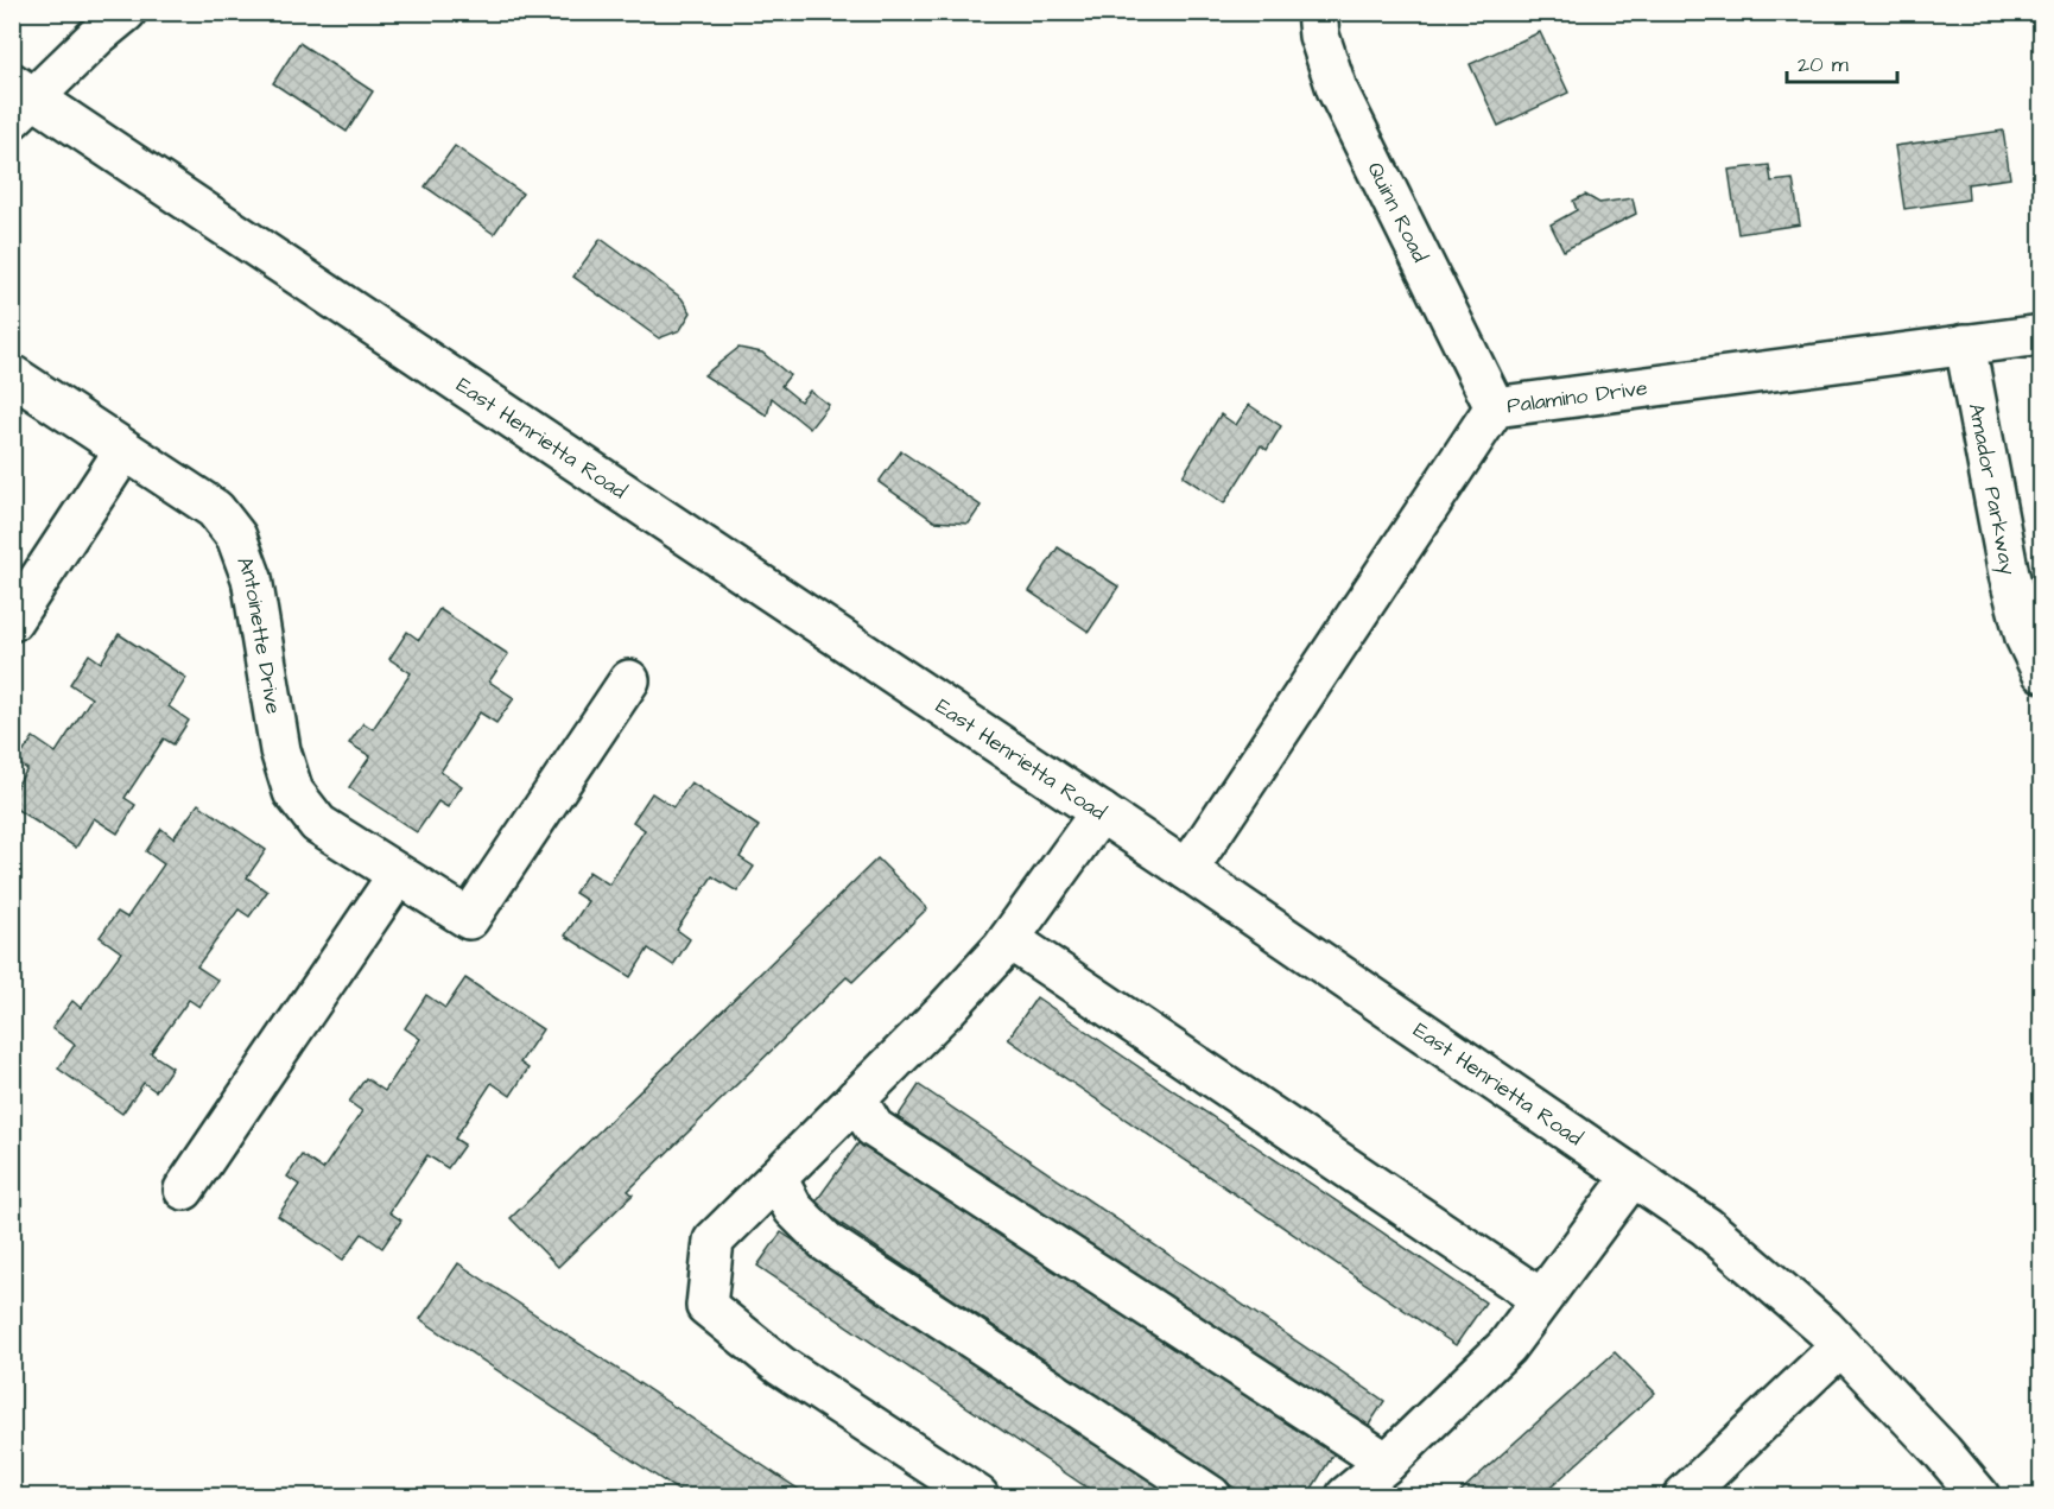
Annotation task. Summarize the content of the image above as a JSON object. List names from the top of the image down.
{
  "streets": {
    "street": [
      "Quinn Road",
      "Palamino Drive",
      "East Henrietta Road",
      "Amador Parkway",
      "Antoinette Drive"
    ]
  },
  "crossings": [
    ["Quinn Road", "Palamino Drive"],
    ["Palamino Drive", "East Henrietta Road"],
    ["Palamino Drive", "Amador Parkway"]
  ],
  "scale_bar": "20 m"
}
